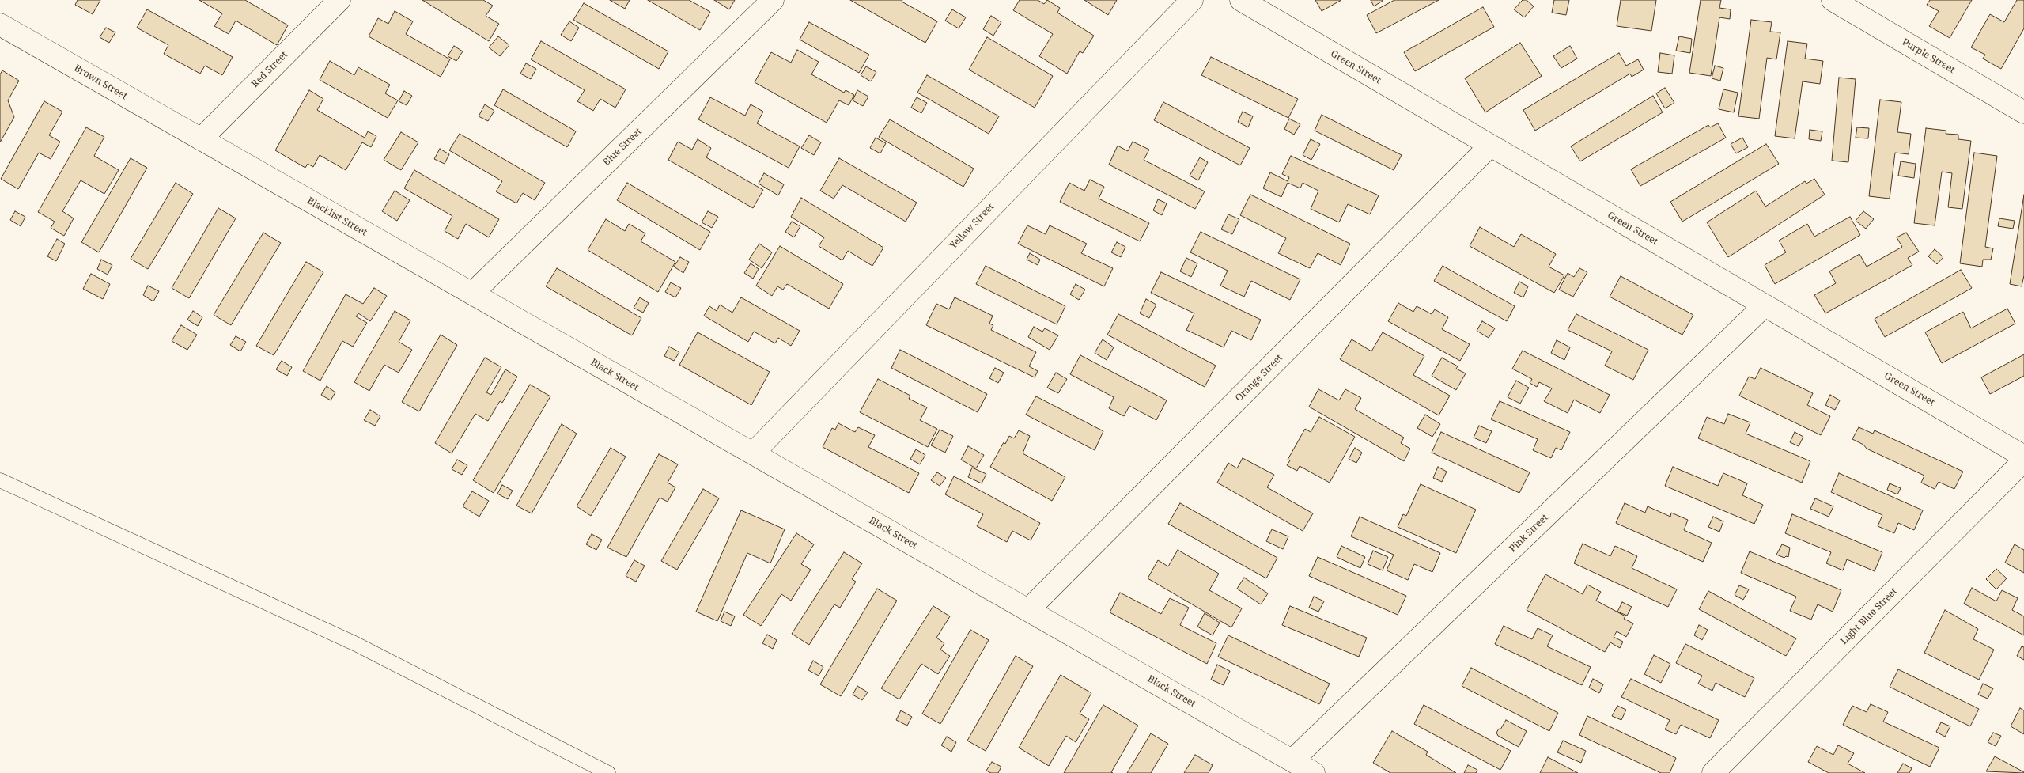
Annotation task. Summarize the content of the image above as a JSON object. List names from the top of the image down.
{
  "streets": {
    "street": [
      "Purple Street",
      "Green Street",
      "Red Street",
      "Brown Street",
      "Blue Street",
      "Blacklist Street",
      "Yellow Street",
      "Black Street",
      "Orange Street",
      "Pink Street",
      "Light Blue Street"
    ]
  },
  "crossings": [
    ["Green Street", "Orange Street"],
    ["Green Street", "Pink Street"],
    ["Red Street", "Brown Street"],
    ["Red Street", "Blacklist Street"],
    ["Brown Street", "Blacklist Street"],
    ["Blue Street", "Blacklist Street"],
    ["Blue Street", "Black Street"],
    ["Blacklist Street", "Black Street"],
    ["Yellow Street", "Black Street"],
    ["Black Street", "Orange Street"],
    ["Black Street", "Pink Street"]
  ]
}
